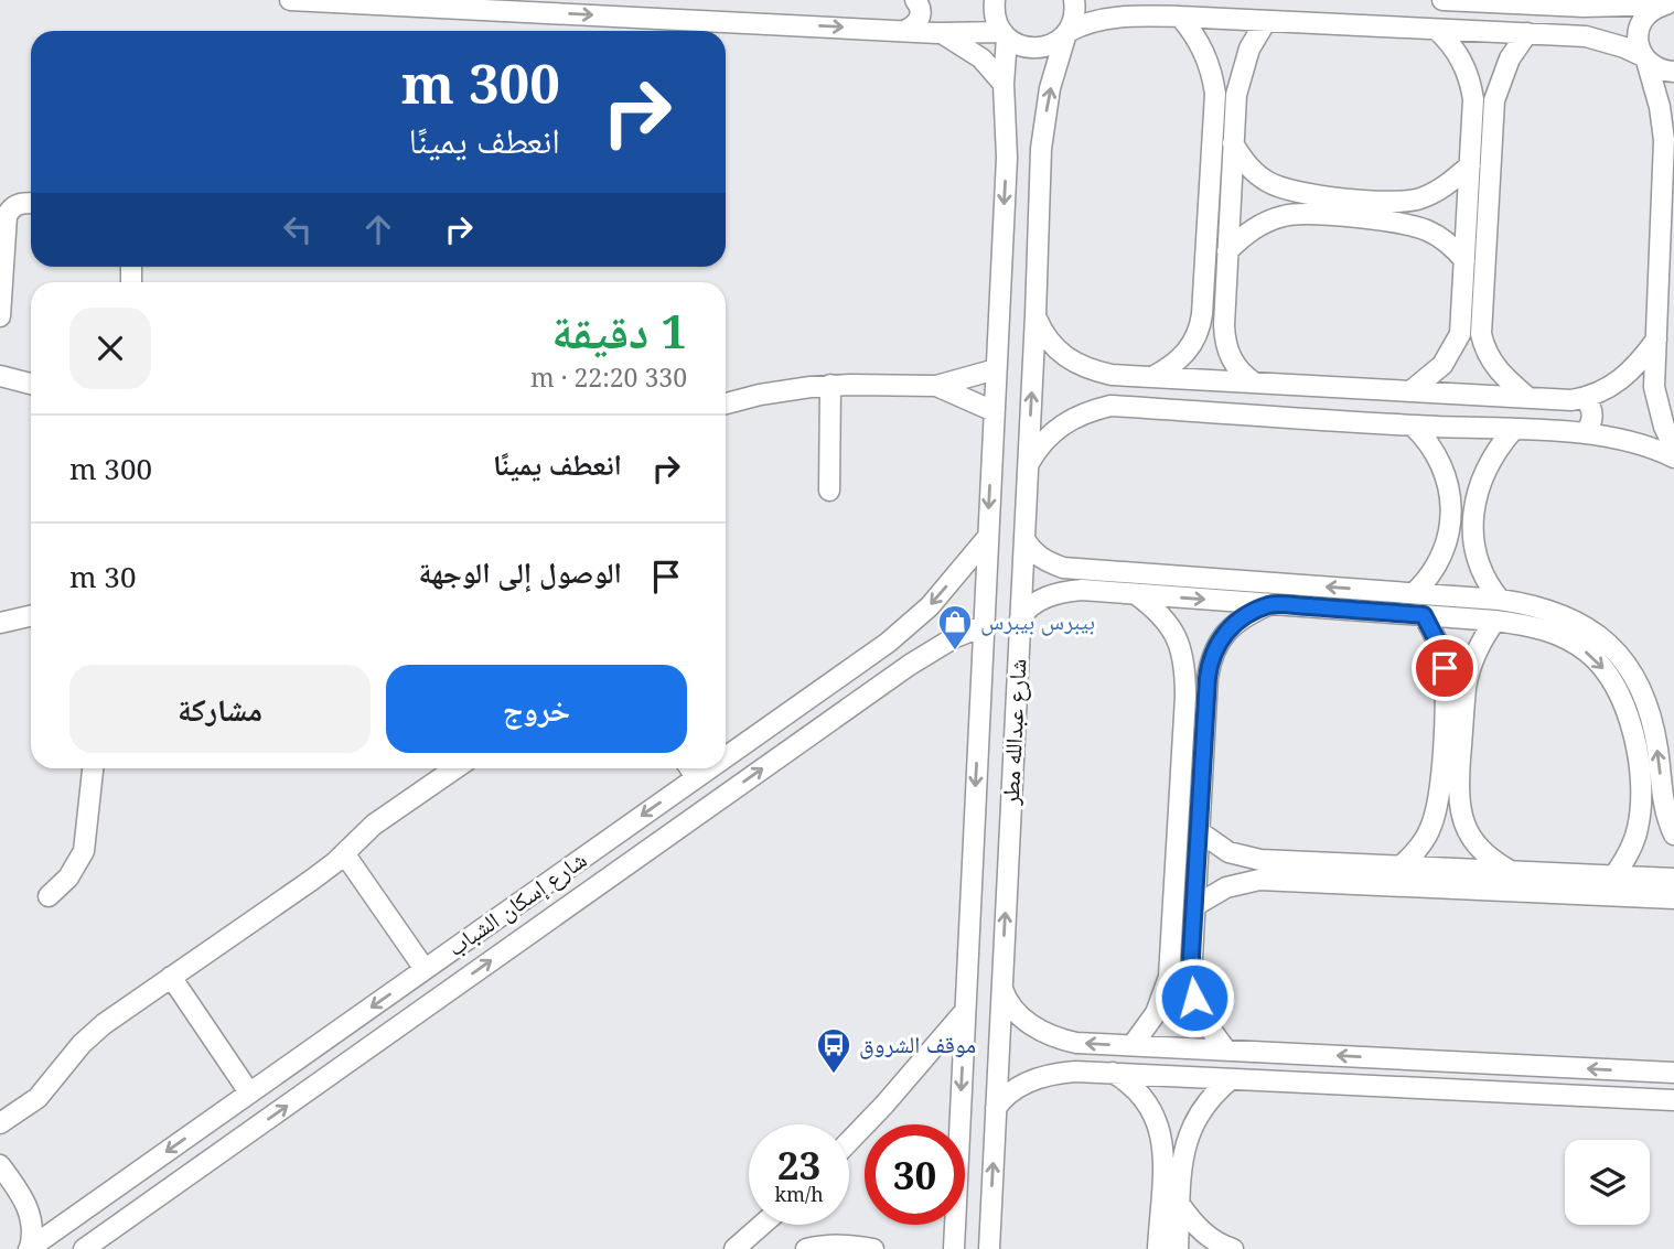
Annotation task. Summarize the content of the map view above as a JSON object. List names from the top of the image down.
{
  "streets": {
    "street": ["شارع عبدالله مطر", "شارع إسكان الشباب"]
  },
  "crossings": [
    ["شارع عبدالله مطر", "شارع إسكان الشباب"]
  ],
  "places": {
    "shop": ["بيبرس بيبرس"],
    "bus stop": ["موقف الشروق"]
  },
  "page": {
    "turn": ["300 m", "انعطف يمينًا"],
    "heading": ["1 دقيقة", "330 m · 22:20"],
    "list": [
      {
        "name": "انعطف يمينًا",
        "value": "300 m"
      },
      {
        "name": "الوصول إلى الوجهة",
        "value": "30 m"
      }
    ],
    "buttons": ["خروج", "مشاركة"],
    "speed": "23 km/h",
    "limit": "30"
  }
}
